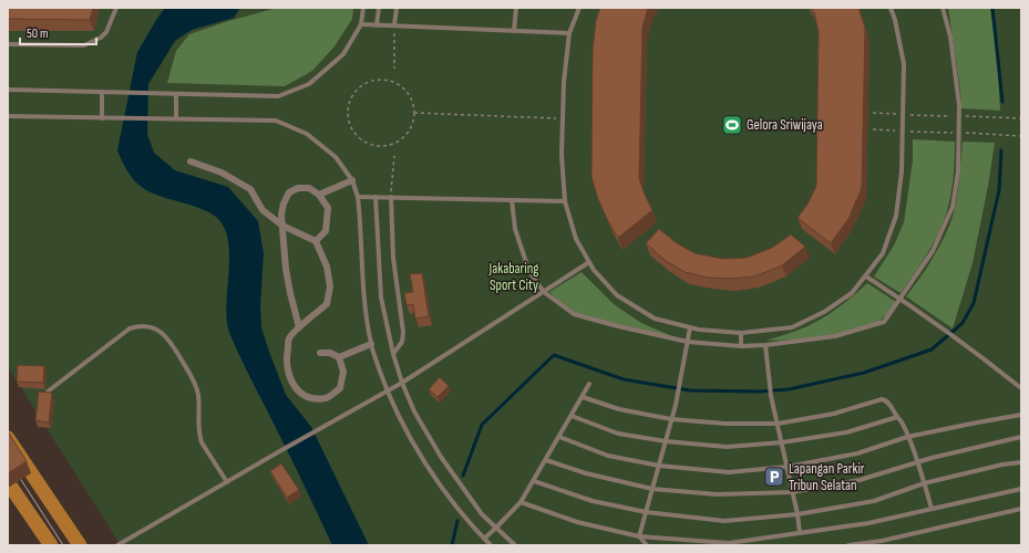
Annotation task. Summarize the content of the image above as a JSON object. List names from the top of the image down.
{
  "parks": ["Jakabaring Sport City"],
  "places": {
    "sports": ["Gelora Sriwijaya"],
    "parking": ["Lapangan Parkir Tribun Selatan"]
  },
  "scale_bar": "50 m"
}
